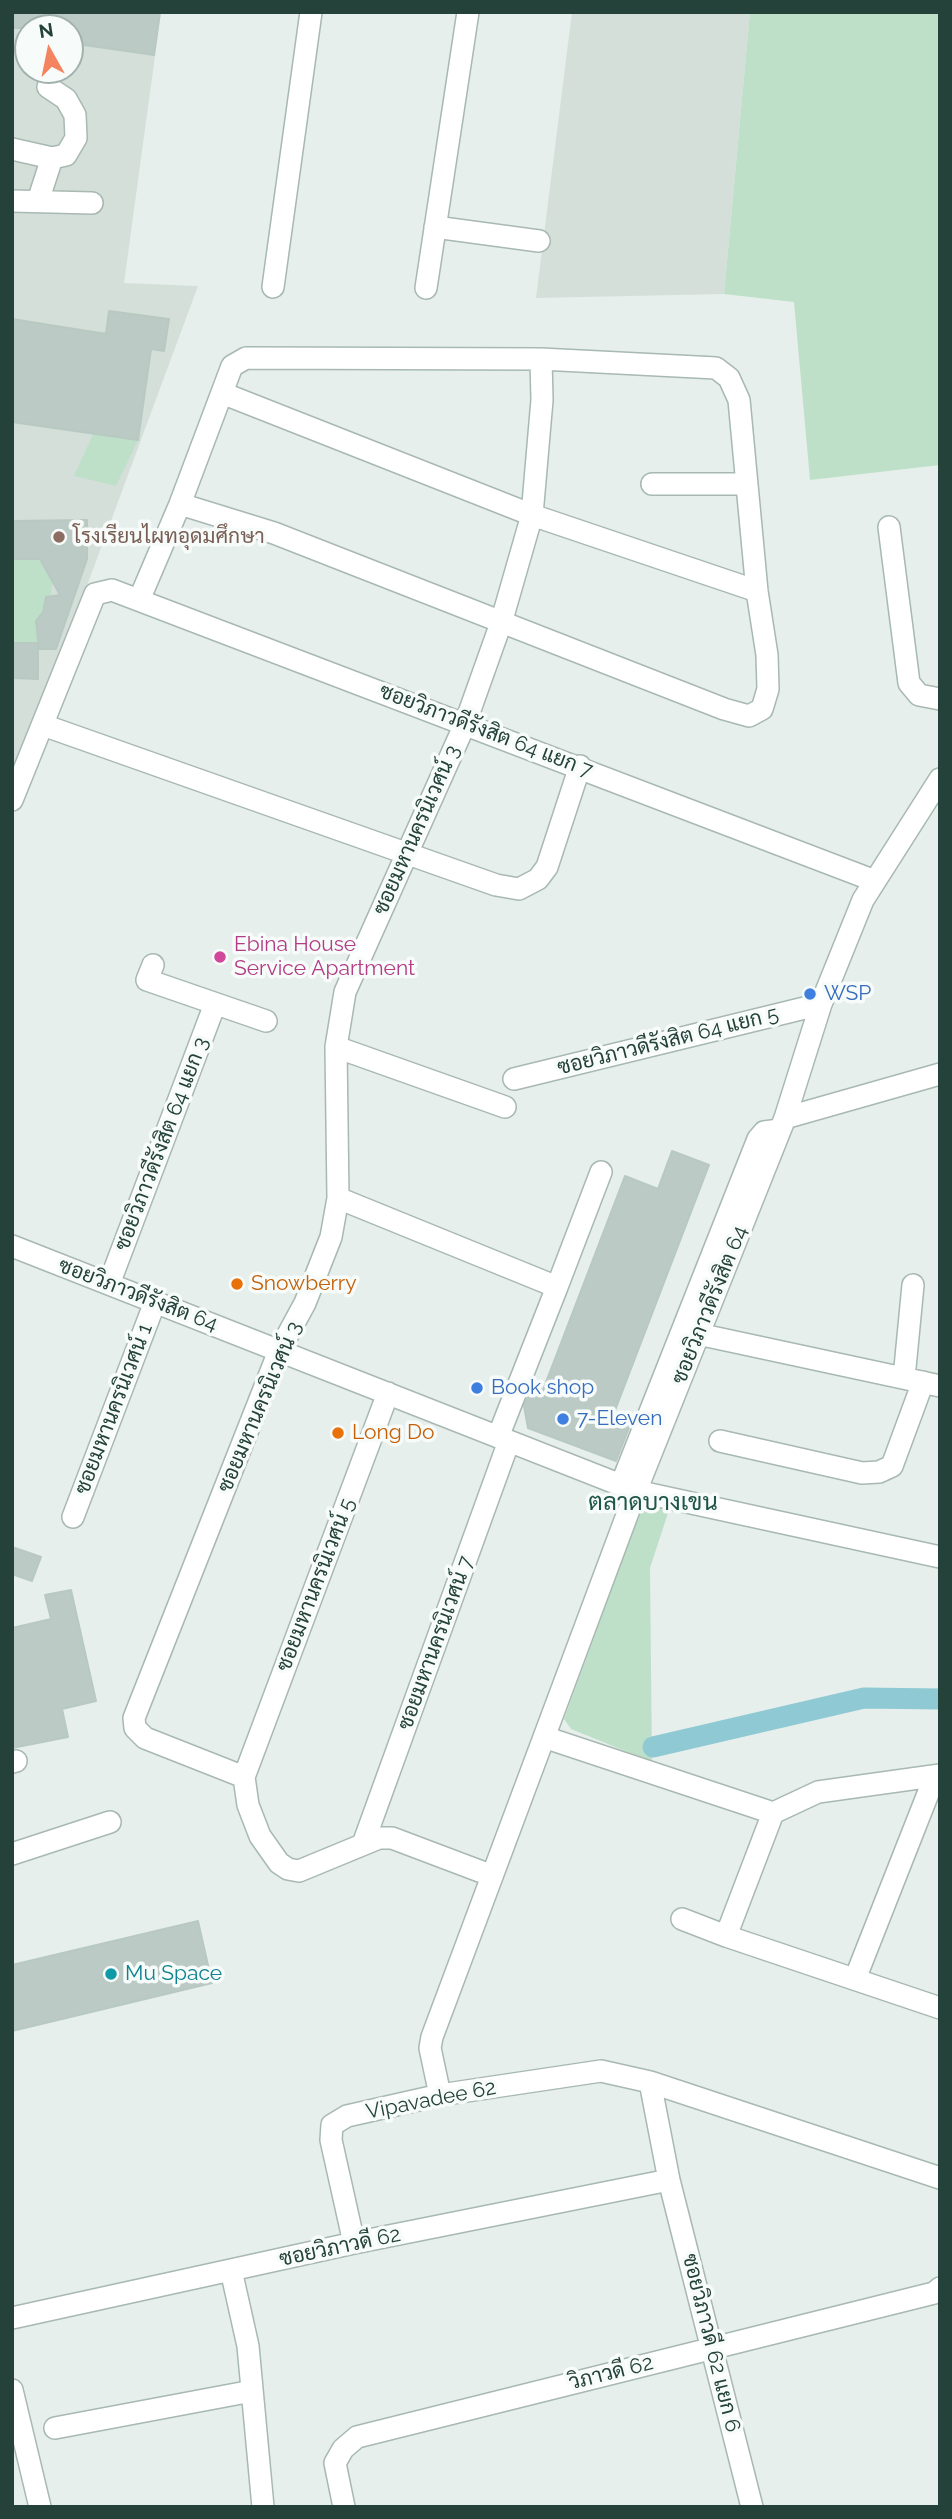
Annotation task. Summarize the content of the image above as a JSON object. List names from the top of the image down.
{
  "streets": {
    "street": [
      "ซอยวิภาวดีรังสิต 64 แยก 7",
      "ซอยมหานครนิเวศน์ 3",
      "ซอยวิภาวดีรังสิต 64 แยก 5",
      "ซอยวิภาวดีรังสิต 64 แยก 3",
      "ซอยวิภาวดีรังสิต 64",
      "ซอยมหานครนิเวศน์ 1",
      "ซอยมหานครนิเวศน์ 5",
      "ซอยมหานครนิเวศน์ 7",
      "Vipavadee 62",
      "ซอยวิภาวดี 62",
      "ซอยวิภาวดี 62 แยก 6",
      "วิภาวดี 62"
    ]
  },
  "crossings": [
    ["ซอยวิภาวดีรังสิต 64 แยก 7", "ซอยมหานครนิเวศน์ 3"],
    ["ซอยวิภาวดีรังสิต 64 แยก 7", "ซอยวิภาวดีรังสิต 64"],
    ["ซอยมหานครนิเวศน์ 3", "ซอยวิภาวดีรังสิต 64"],
    ["ซอยมหานครนิเวศน์ 3", "ซอยมหานครนิเวศน์ 5"],
    ["ซอยวิภาวดีรังสิต 64 แยก 5", "ซอยวิภาวดีรังสิต 64"],
    ["ซอยวิภาวดีรังสิต 64 แยก 3", "ซอยวิภาวดีรังสิต 64"],
    ["ซอยวิภาวดีรังสิต 64", "ซอยมหานครนิเวศน์ 1"],
    ["ซอยวิภาวดีรังสิต 64", "ซอยมหานครนิเวศน์ 5"],
    ["ซอยวิภาวดีรังสิต 64", "ซอยมหานครนิเวศน์ 7"],
    ["Vipavadee 62", "ซอยวิภาวดี 62"],
    ["Vipavadee 62", "ซอยวิภาวดี 62 แยก 6"],
    ["ซอยวิภาวดี 62", "ซอยวิภาวดี 62 แยก 6"],
    ["ซอยวิภาวดี 62 แยก 6", "วิภาวดี 62"]
  ],
  "districts": ["ตลาดบางเขน"],
  "places": [
    "โรงเรียนไผทอุดมศึกษา",
    "Ebina House Service Apartment",
    "WSP",
    "Snowberry",
    "Book shop",
    "7-Eleven",
    "Long Do",
    "Mu Space"
  ],
  "north": "top"
}
